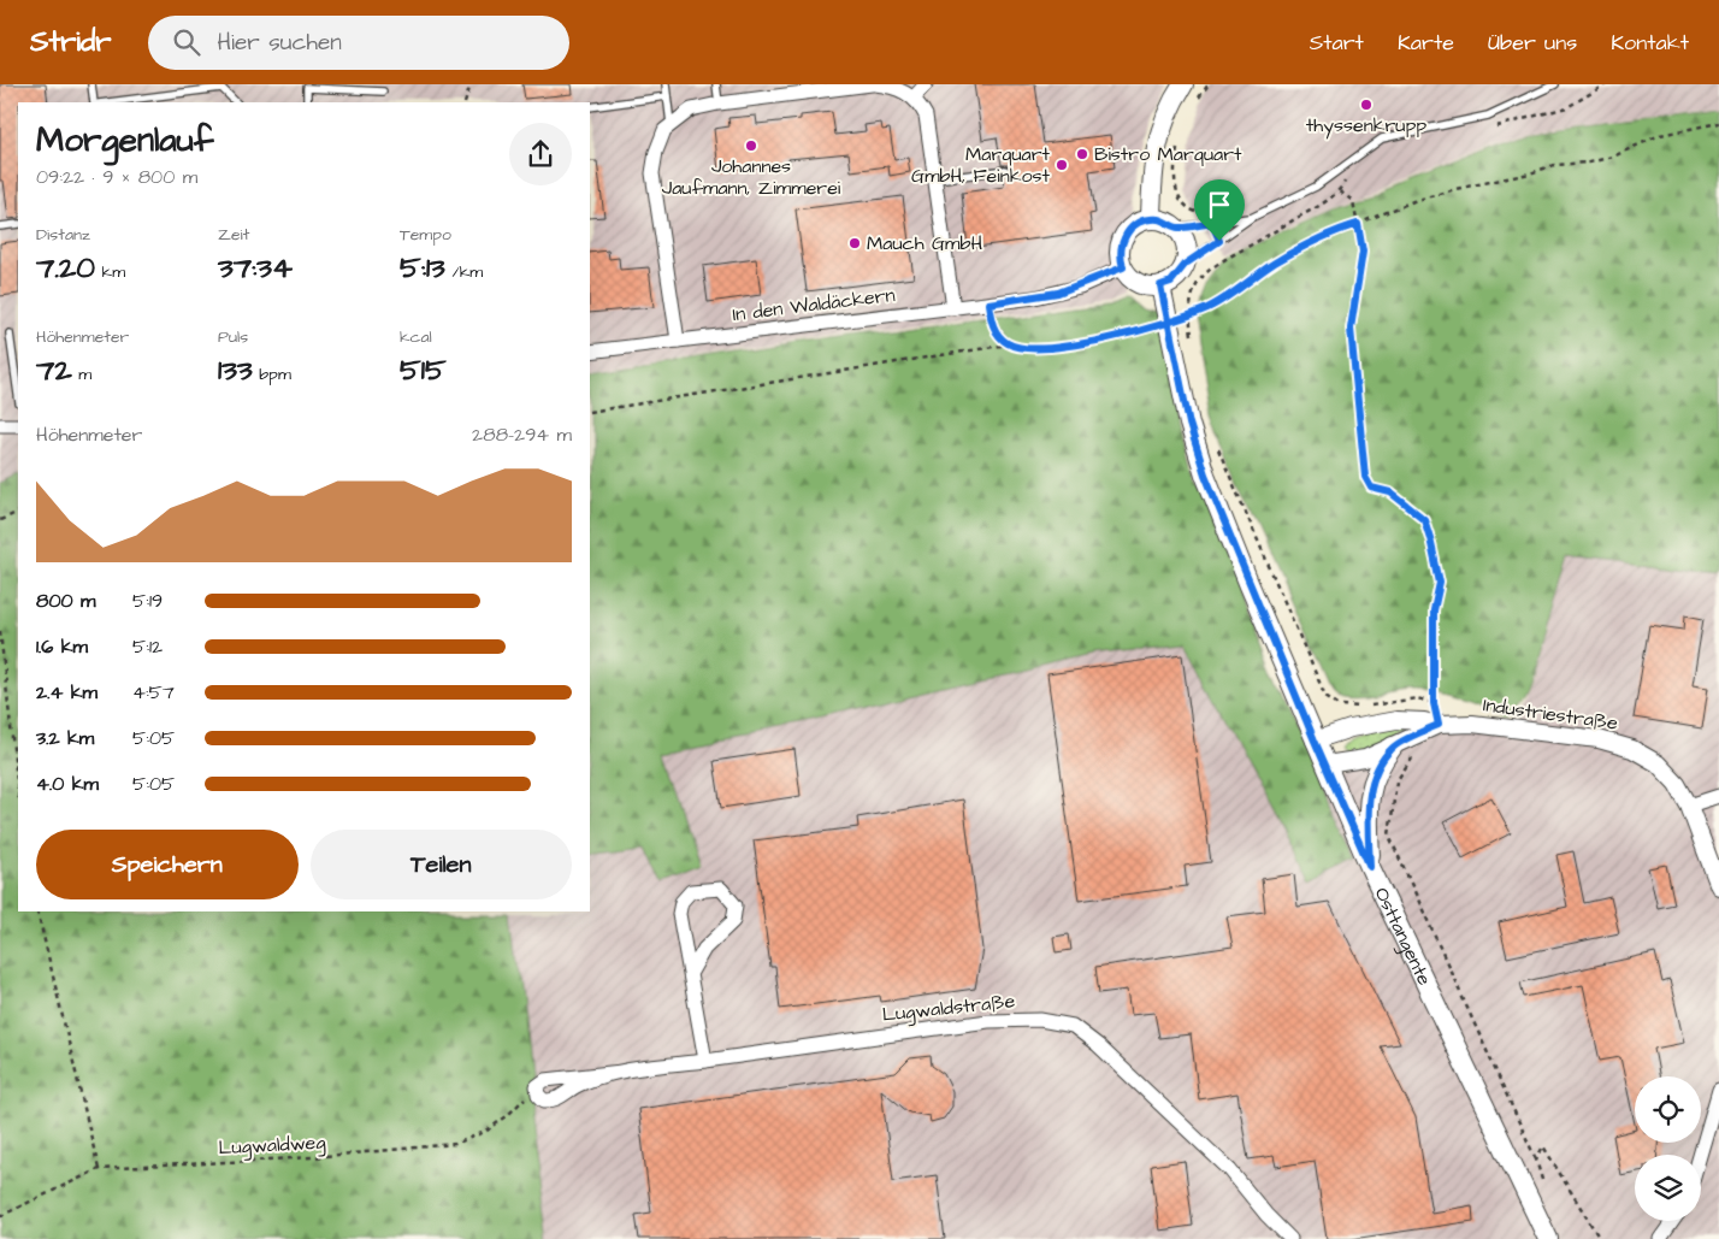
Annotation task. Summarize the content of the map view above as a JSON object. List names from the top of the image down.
{
  "streets": {
    "main road": ["Osttangente"],
    "street": ["In den Waldäckern", "Industriestraße", "Lugwaldstraße"],
    "path": ["Lugwaldweg"]
  },
  "crossings": [
    ["In den Waldäckern", "Osttangente"],
    ["Industriestraße", "Osttangente"],
    ["Lugwaldstraße", "Lugwaldweg"]
  ],
  "places": [
    "thyssenkrupp",
    "Johannes Jaufmann, Zimmerei",
    "Bistro Marquart",
    "Marquart GmbH, Feinkost",
    "Mauch GmbH"
  ],
  "page": {
    "header": "Stridr",
    "search": "Hier suchen",
    "nav": [
      "Start",
      "Karte",
      "Über uns",
      "Kontakt"
    ],
    "heading": ["Morgenlauf", "09:22 · 9 × 800 m"],
    "stats": [
      ["Distanz", "7.20 km"],
      ["Zeit", "37:34"],
      ["Tempo", "5:13 /km"],
      ["Höhenmeter", "72 m"],
      ["Puls", "133 bpm"],
      ["kcal", "515"]
    ],
    "chart": ["Höhenmeter", "288–294 m"],
    "list": [
      {
        "name": "800 m",
        "note": "5:19"
      },
      {
        "name": "1.6 km",
        "note": "5:12"
      },
      {
        "name": "2.4 km",
        "note": "4:57"
      },
      {
        "name": "3.2 km",
        "note": "5:05"
      },
      {
        "name": "4.0 km",
        "note": "5:05"
      }
    ],
    "buttons": ["Speichern", "Teilen"]
  }
}
